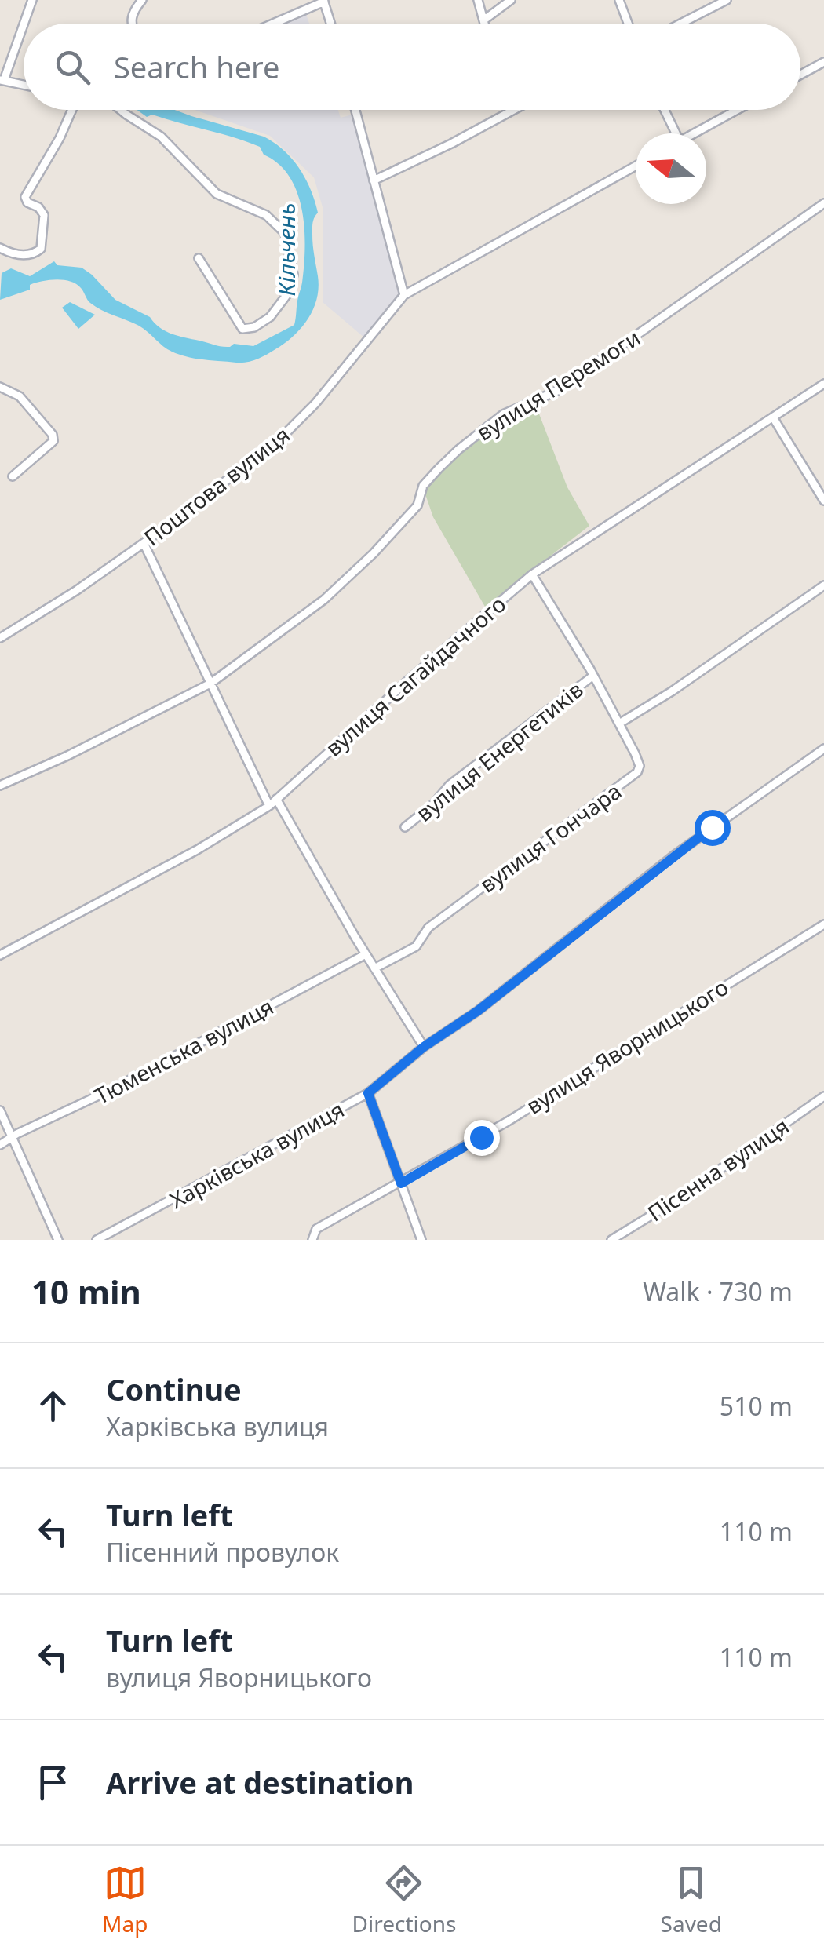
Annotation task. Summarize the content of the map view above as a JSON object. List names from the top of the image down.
{
  "streets": {
    "street": [
      "вулиця Перемоги",
      "Поштова вулиця",
      "вулиця Сагайдачного",
      "вулиця Енергетиків",
      "вулиця Гончара",
      "вулиця Яворницького",
      "Тюменська вулиця",
      "Харківська вулиця",
      "Пісенна вулиця"
    ]
  },
  "water": ["Кільчень"],
  "north": "left",
  "page": {
    "search": "Search here",
    "heading": ["10 min", "Walk · 730 m"],
    "list": [
      ["Continue", "Харківська вулиця", "510 m"],
      ["Turn left", "Пісенний провулок", "110 m"],
      ["Turn left", "вулиця Яворницького", "110 m"],
      "Arrive at destination"
    ],
    "nav": ["Map", "Directions", "Saved"]
  }
}
